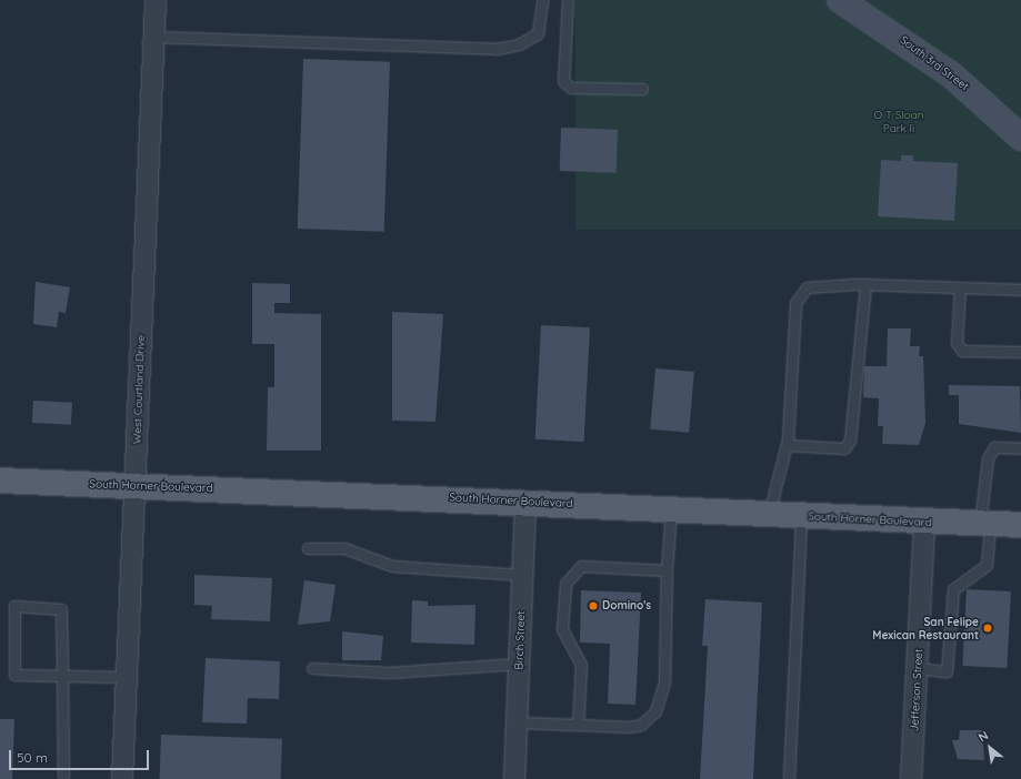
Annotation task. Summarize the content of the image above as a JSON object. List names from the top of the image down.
{
  "streets": {
    "main road": ["South Horner Boulevard"],
    "street": [
      "South 3rd Street",
      "West Courtland Drive",
      "Birch Street",
      "Jefferson Street"
    ]
  },
  "crossings": [
    ["West Courtland Drive", "South Horner Boulevard"],
    ["South Horner Boulevard", "Birch Street"],
    ["South Horner Boulevard", "Jefferson Street"]
  ],
  "parks": ["O T Sloan Park Ii"],
  "places": ["Domino's", "San Felipe Mexican Restaurant"],
  "scale_bar": "50 m",
  "north": "top left"
}
